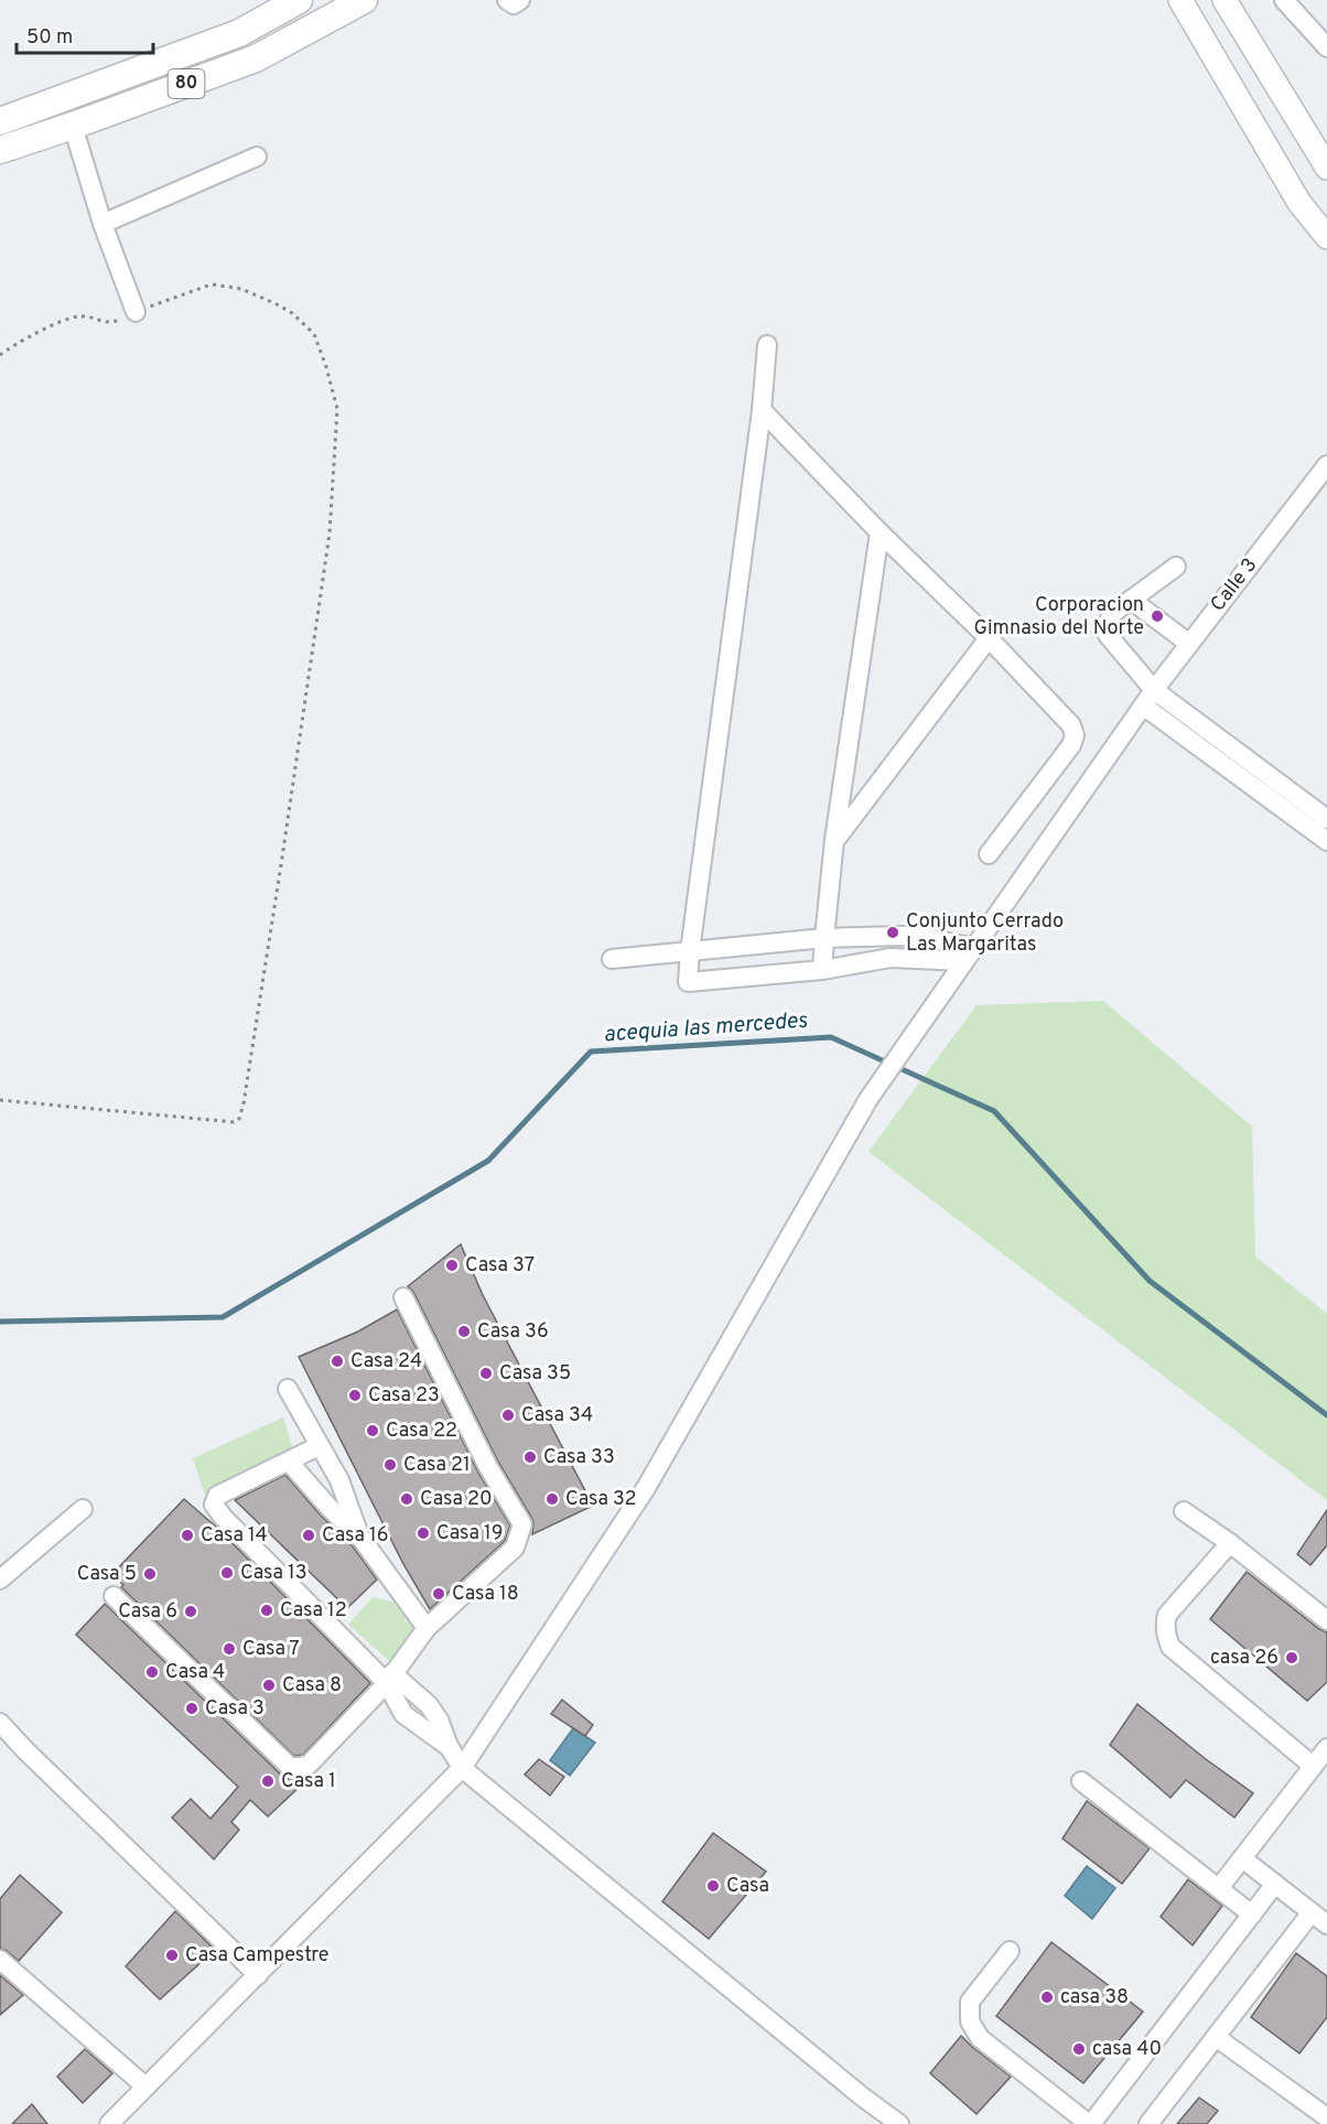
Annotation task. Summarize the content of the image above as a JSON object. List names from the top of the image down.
{
  "streets": {
    "highway": ["80"],
    "street": ["Calle 3"]
  },
  "water": ["acequia las mercedes"],
  "places": [
    "Corporacion Gimnasio del Norte",
    "Conjunto Cerrado Las Margaritas",
    "Casa 37",
    "Casa 36",
    "Casa 24",
    "Casa 35",
    "Casa 23",
    "Casa 34",
    "Casa 22",
    "Casa 33",
    "Casa 21",
    "Casa 20",
    "Casa 32",
    "Casa 19",
    "Casa 14",
    "Casa 16",
    "Casa 13",
    "Casa 5",
    "Casa 18",
    "Casa 12",
    "Casa 6",
    "Casa 7",
    "casa 26",
    "Casa 4",
    "Casa 8",
    "Casa 3",
    "Casa 1",
    "Casa",
    "Casa Campestre",
    "casa 38",
    "casa 40"
  ],
  "scale_bar": "50 m"
}
